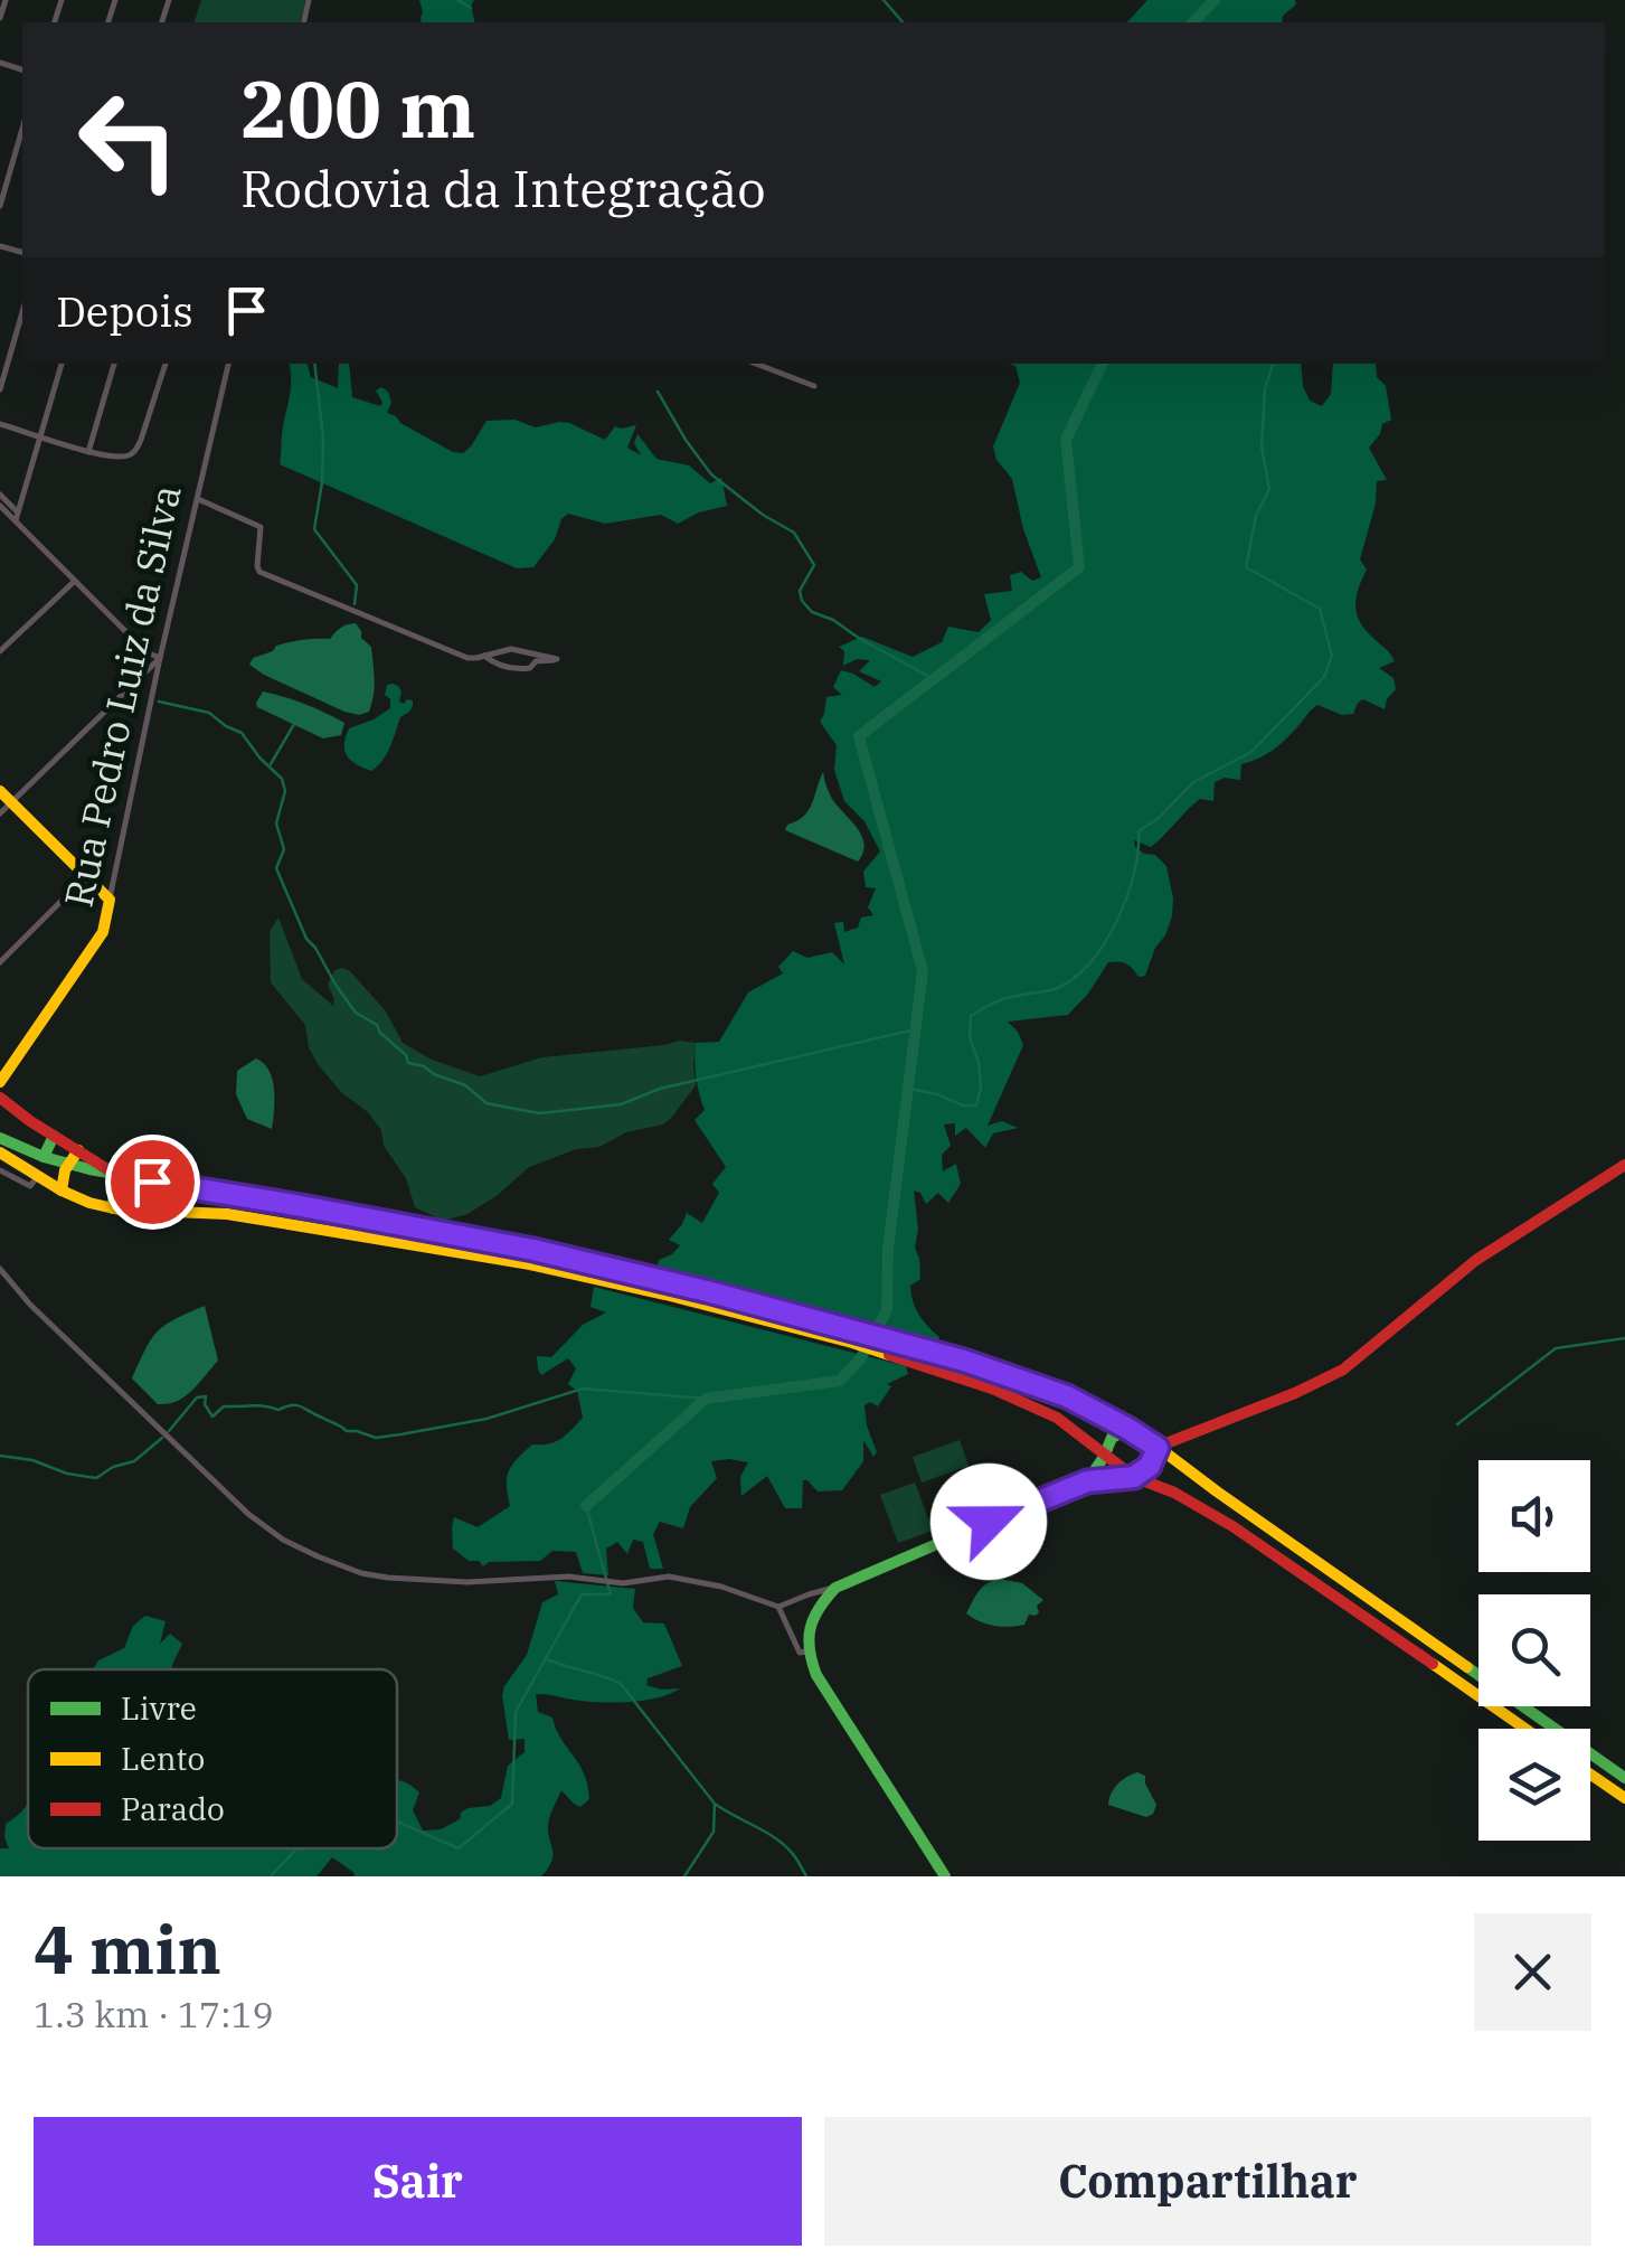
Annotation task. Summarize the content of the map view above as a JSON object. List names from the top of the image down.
{
  "streets": {
    "main road": ["Rua Pedro Luiz da Silva"]
  },
  "legend": ["Livre", "Lento", "Parado"],
  "page": {
    "turn": ["200 m", "Rodovia da Integração"],
    "then": "Depois",
    "heading": ["4 min", "1.3 km · 17:19"],
    "buttons": ["Sair", "Compartilhar"]
  }
}
